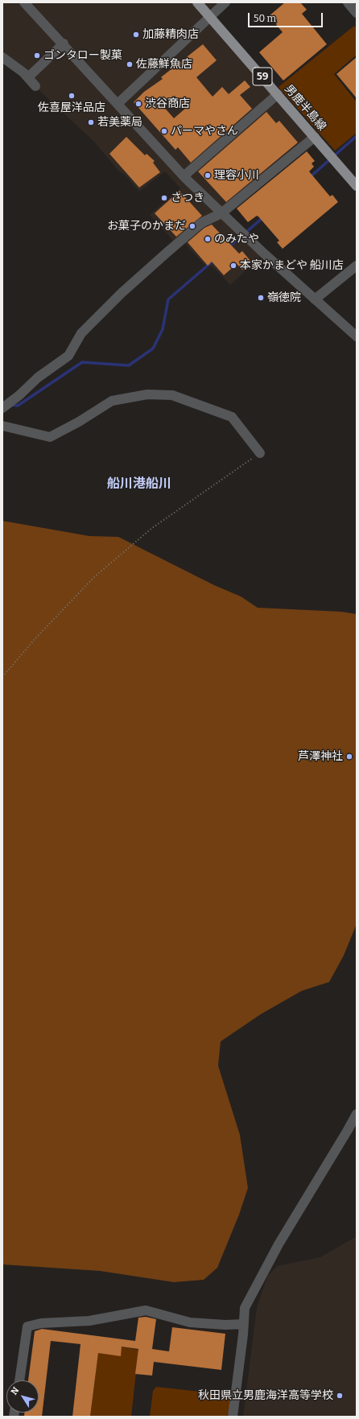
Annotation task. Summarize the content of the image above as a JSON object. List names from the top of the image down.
{
  "streets": {
    "main road": ["59", "男鹿半島線"]
  },
  "districts": ["船川港船川"],
  "places": [
    "加藤精肉店",
    "ゴンタロー製菓",
    "佐藤鮮魚店",
    "佐喜屋洋品店",
    "渋谷商店",
    "若美薬局",
    "パーマやさん",
    "理容小川",
    "さつき",
    "お菓子のかまだ",
    "のみたや",
    "本家かまどや 船川店",
    "嶺徳院",
    "芦澤神社",
    "秋田県立男鹿海洋高等学校"
  ],
  "scale_bar": "50 m",
  "north": "top left"
}
